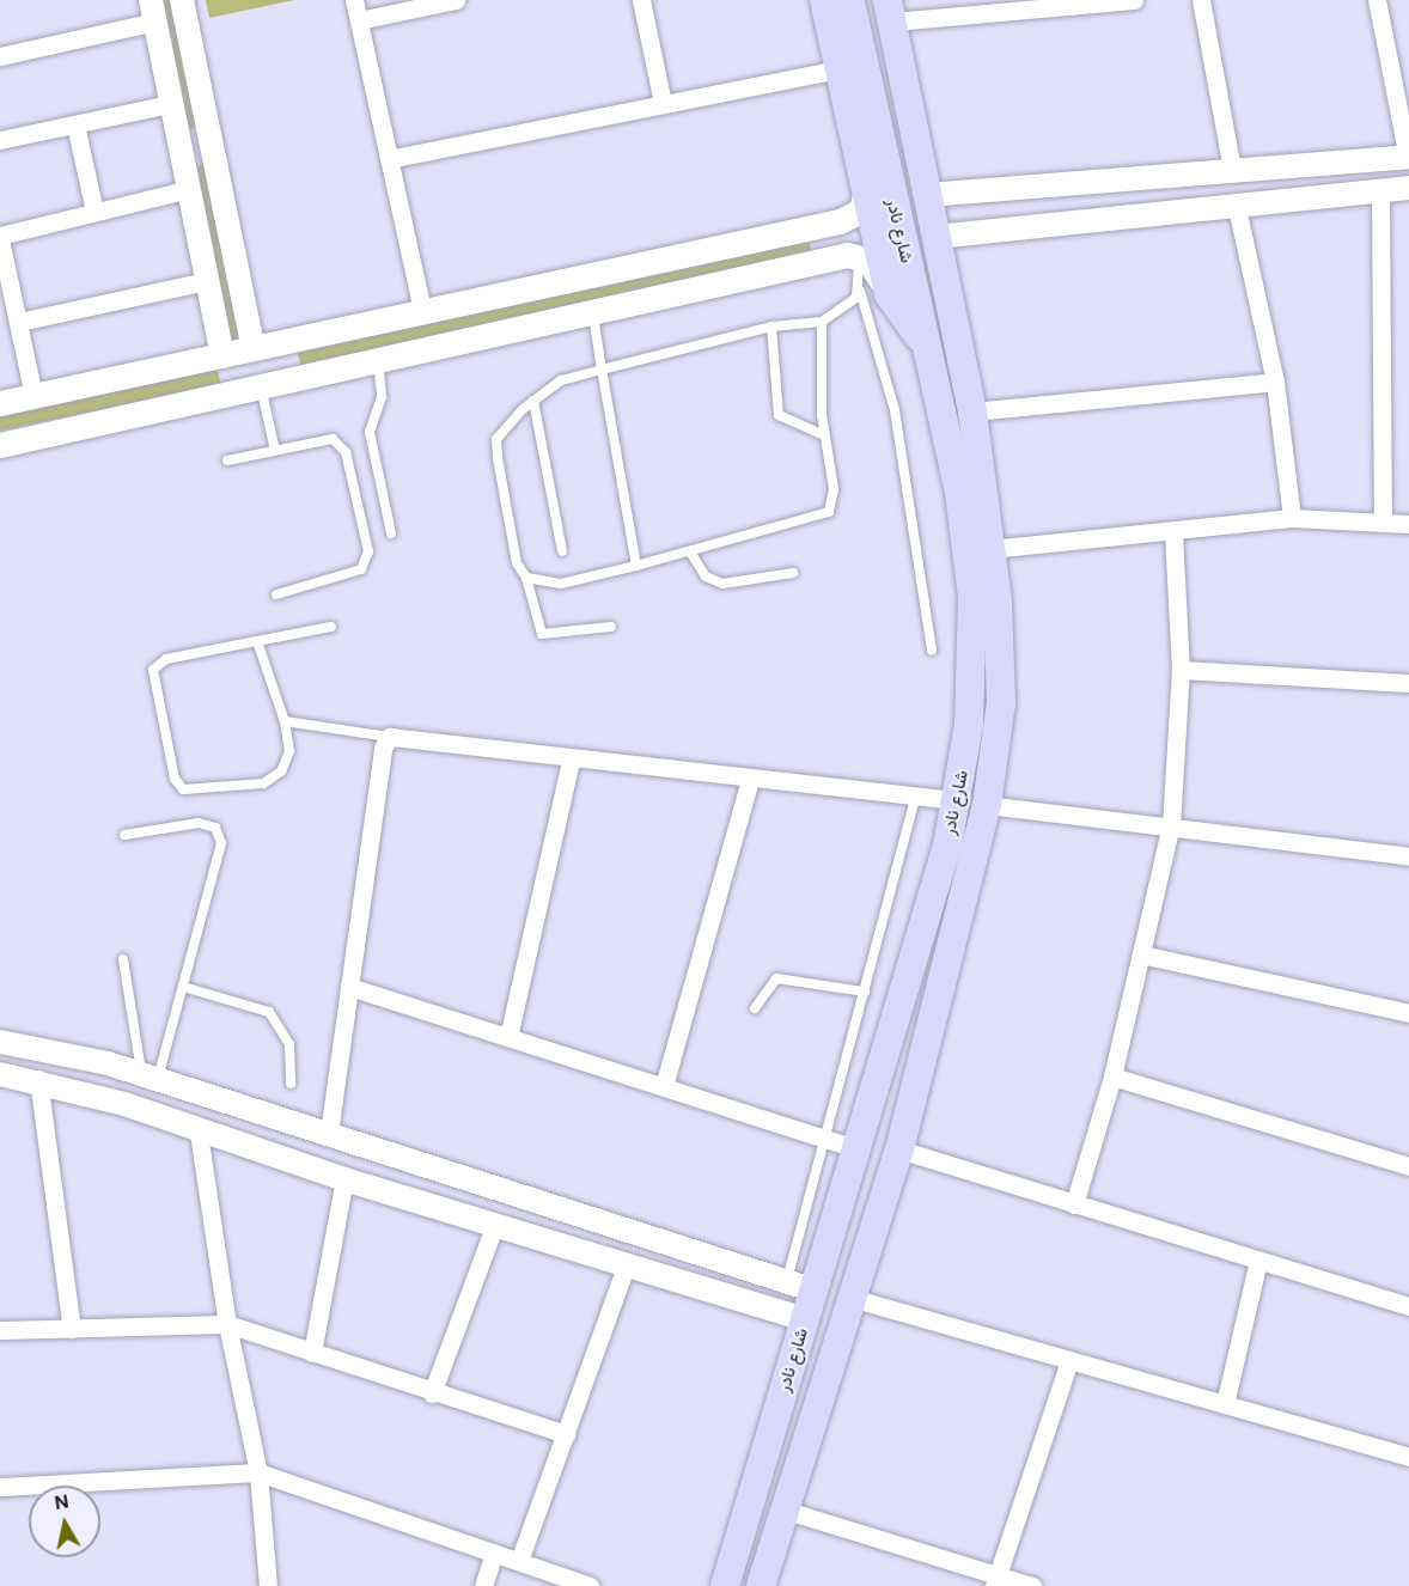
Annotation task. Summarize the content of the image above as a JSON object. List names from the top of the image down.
{
  "streets": {
    "main road": ["شارع نادر"]
  },
  "north": "top"
}
